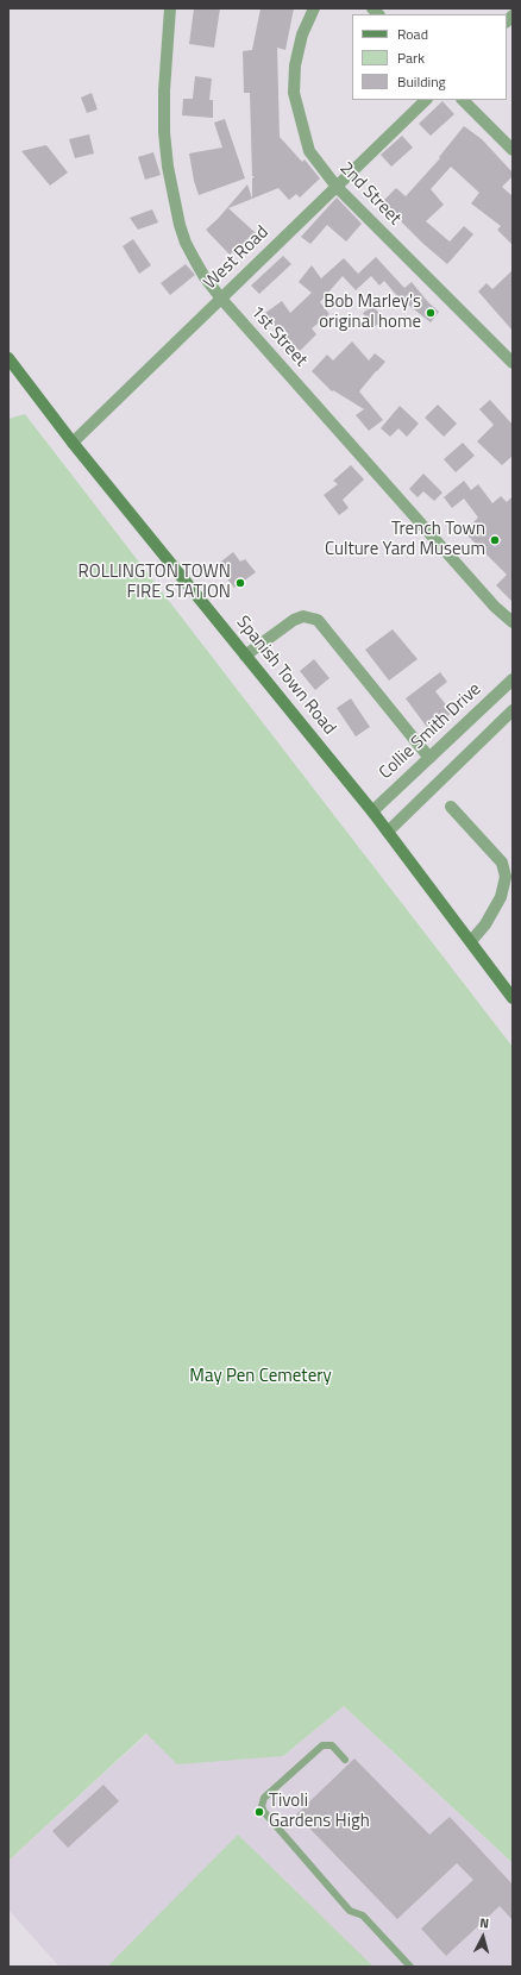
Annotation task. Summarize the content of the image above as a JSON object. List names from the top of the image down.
{
  "streets": {
    "main road": ["Spanish Town Road"],
    "street": [
      "2nd Street",
      "West Road",
      "1st Street",
      "Collie Smith Drive"
    ]
  },
  "crossings": [
    ["2nd Street", "West Road"],
    ["West Road", "1st Street"],
    ["West Road", "Spanish Town Road"],
    ["Spanish Town Road", "Collie Smith Drive"]
  ],
  "parks": ["May Pen Cemetery"],
  "places": [
    "Bob Marley's original home",
    "Trench Town Culture Yard Museum",
    "ROLLINGTON TOWN FIRE STATION",
    "Tivoli Gardens High"
  ],
  "legend": ["Road", "Park", "Building"],
  "north": "top"
}
